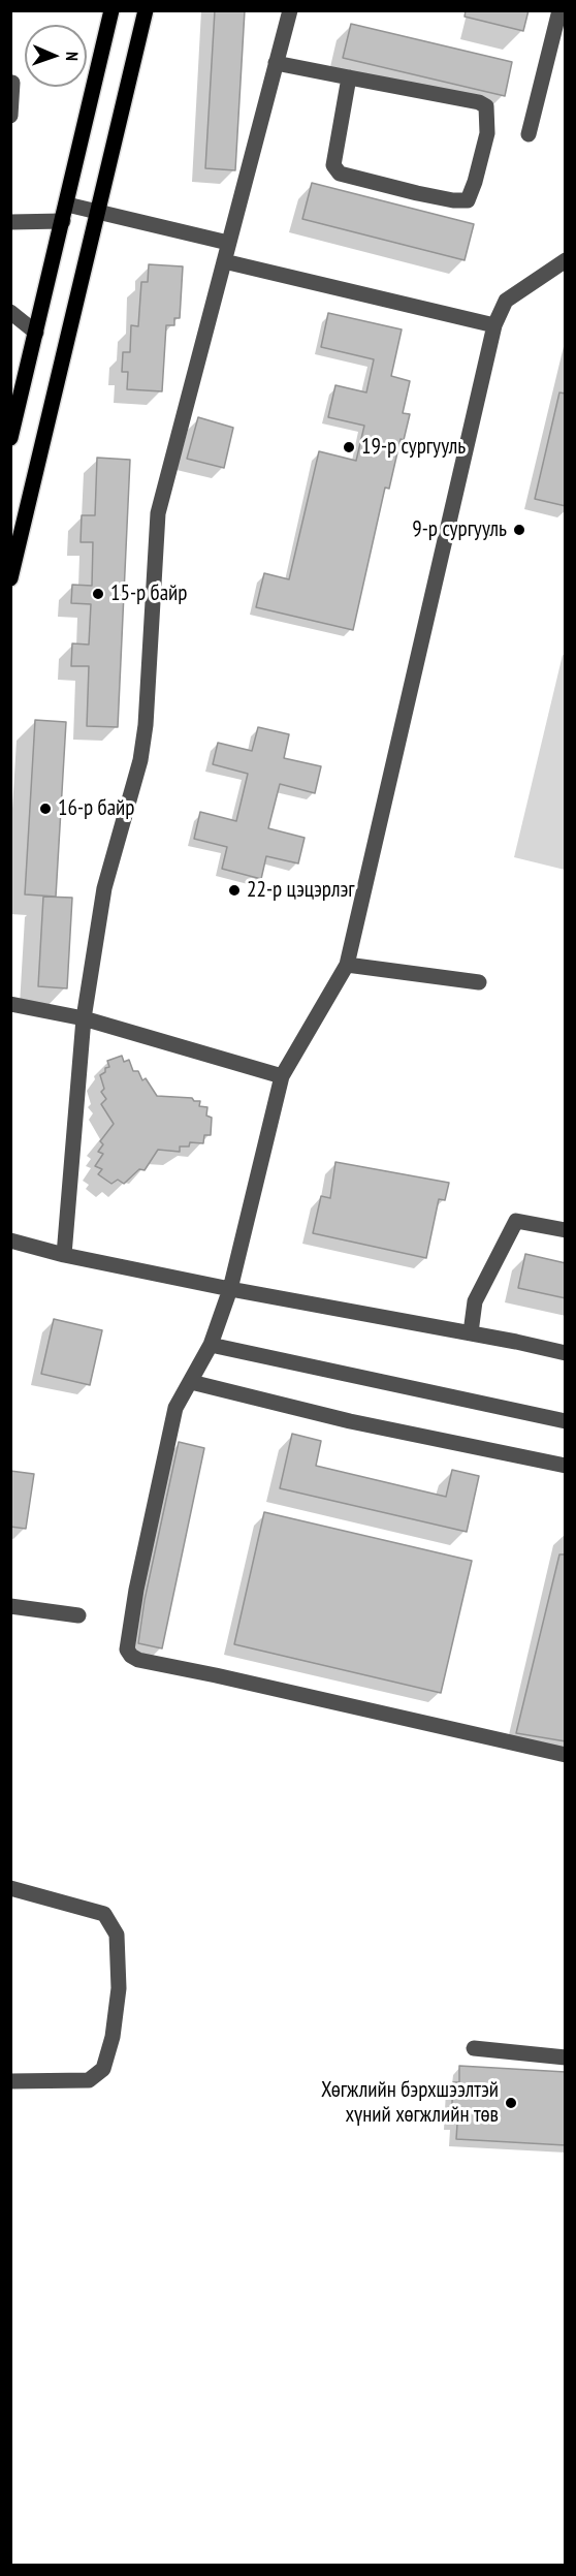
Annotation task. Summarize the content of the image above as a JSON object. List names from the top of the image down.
{
  "places": [
    "19-р сургууль",
    "9-р сургууль",
    "15-р байр",
    "16-р байр",
    "22-р цэцэрлэг",
    "Хөгжлийн бэрхшээлтэй хүний хөгжлийн төв"
  ],
  "north": "right"
}
